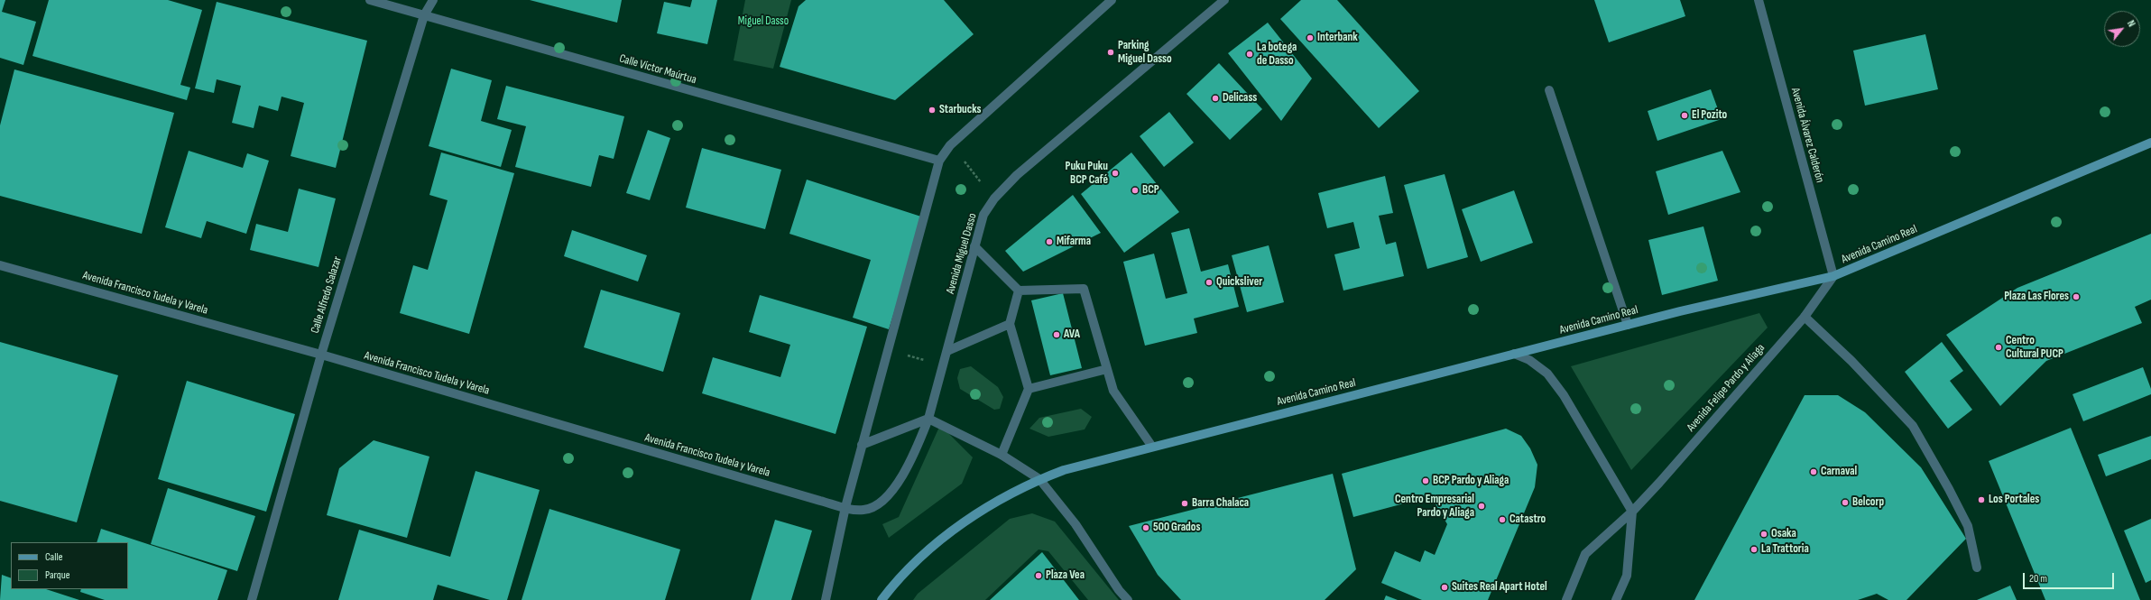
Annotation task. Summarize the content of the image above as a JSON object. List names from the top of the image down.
{
  "streets": {
    "main road": ["Avenida Camino Real"],
    "street": [
      "Calle Víctor Maúrtua",
      "Avenida Álvarez Calderón",
      "Avenida Miguel Dasso",
      "Avenida Francisco Tudela y Varela",
      "Calle Alfredo Salazar",
      "Avenida Felipe Pardo y Aliaga"
    ]
  },
  "crossings": [
    ["Calle Víctor Maúrtua", "Calle Alfredo Salazar"],
    ["Avenida Álvarez Calderón", "Avenida Camino Real"],
    ["Avenida Álvarez Calderón", "Avenida Felipe Pardo y Aliaga"],
    ["Avenida Camino Real", "Avenida Felipe Pardo y Aliaga"],
    ["Avenida Miguel Dasso", "Avenida Francisco Tudela y Varela"],
    ["Avenida Francisco Tudela y Varela", "Calle Alfredo Salazar"]
  ],
  "parks": ["Miguel Dasso"],
  "places": [
    "Interbank",
    "Parking Miguel Dasso",
    "La botega de Dasso",
    "Delicass",
    "Starbucks",
    "El Pozito",
    "Puku Puku BCP Café",
    "BCP",
    "Mifarma",
    "Quicksliver",
    "Plaza Las Flores",
    "AVA",
    "Centro Cultural PUCP",
    "Carnaval",
    "BCP Pardo y Aliaga",
    "Los Portales",
    "Belcorp",
    "Barra Chalaca",
    "Centro Empresarial Pardo y Aliaga",
    "Catastro",
    "500 Grados",
    "Osaka",
    "La Trattoria",
    "Plaza Vea",
    "Suites Real Apart Hotel"
  ],
  "legend": ["Calle", "Parque"],
  "scale_bar": "20 m",
  "north": "top right"
}
